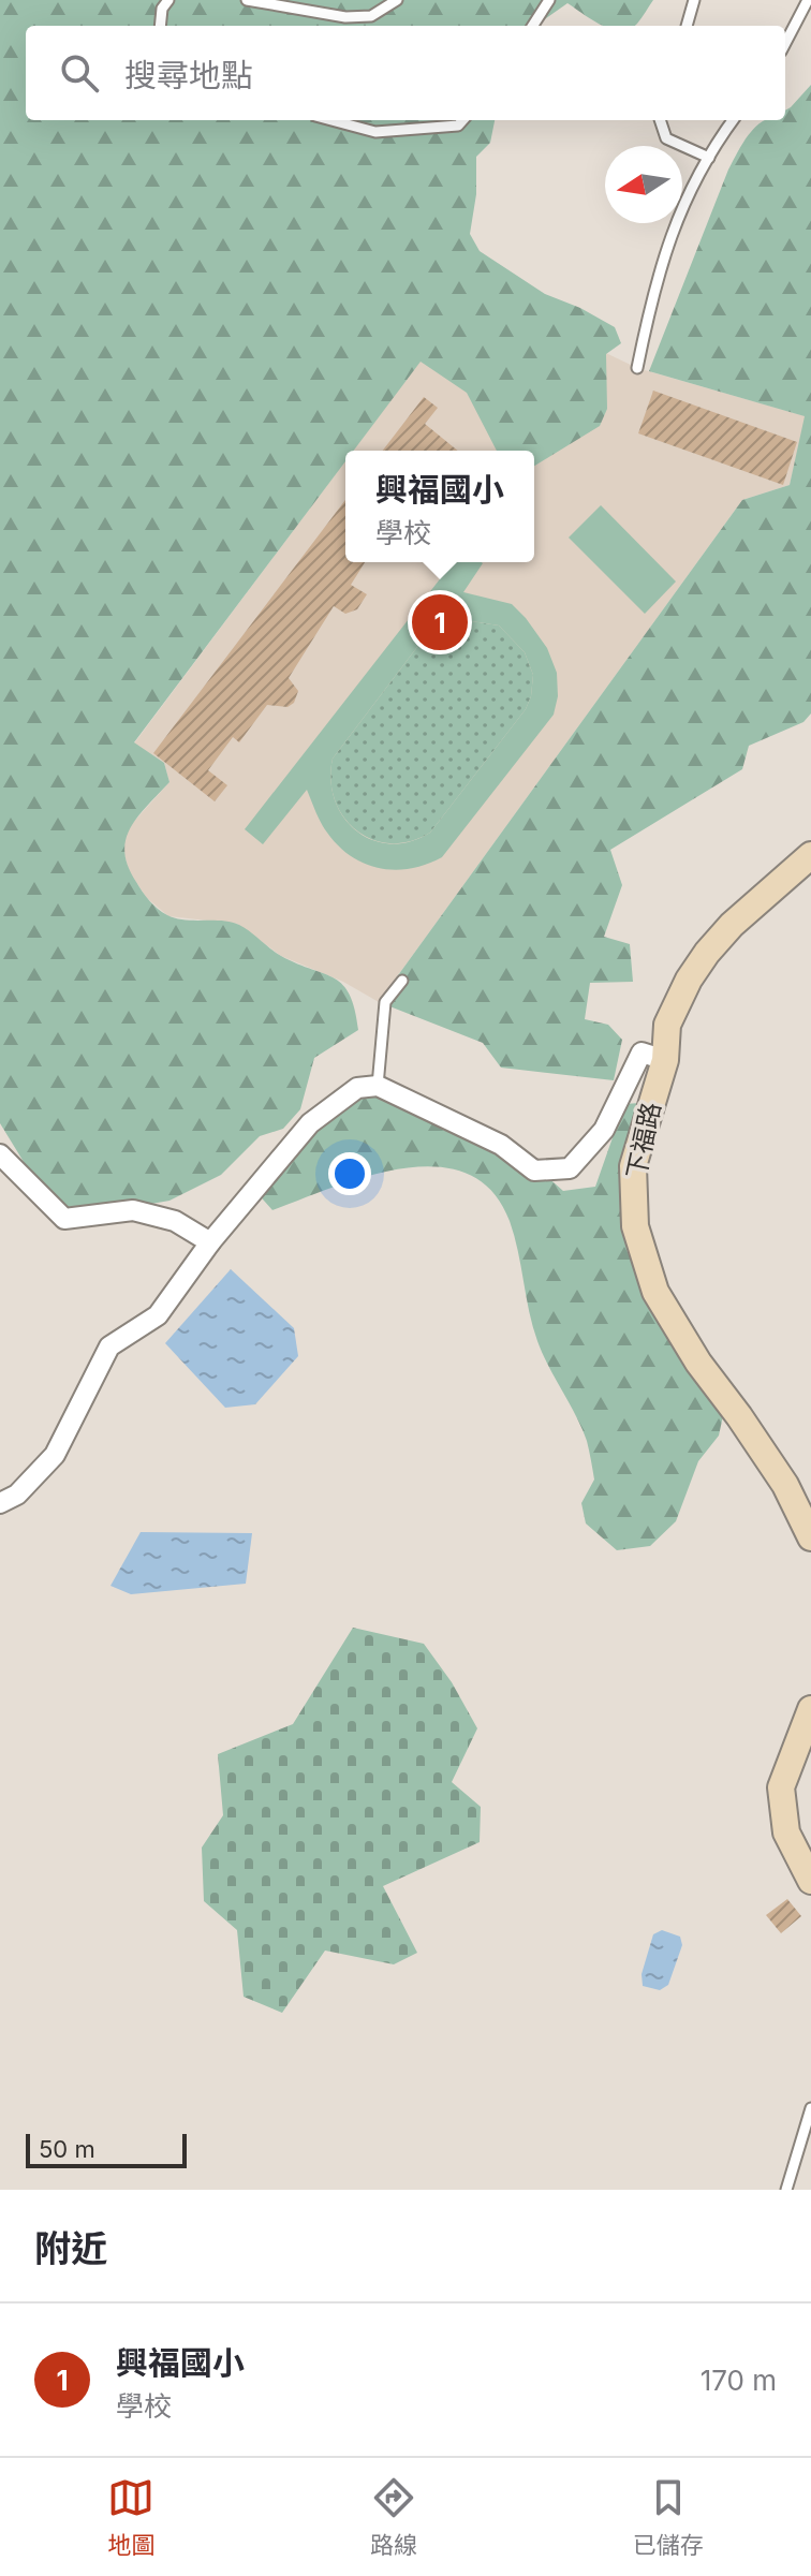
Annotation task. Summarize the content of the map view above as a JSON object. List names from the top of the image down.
{
  "streets": {
    "main road": ["下福路"]
  },
  "scale_bar": "50 m",
  "north": "left",
  "page": {
    "search": "搜尋地點",
    "popup": ["興福國小", "學校"],
    "pins": "1",
    "scale": "50 m",
    "heading": "附近",
    "list": [
      {
        "mark": "1",
        "name": "興福國小",
        "note": "學校",
        "value": "170 m"
      }
    ],
    "nav": ["地圖", "路線", "已儲存"]
  }
}
